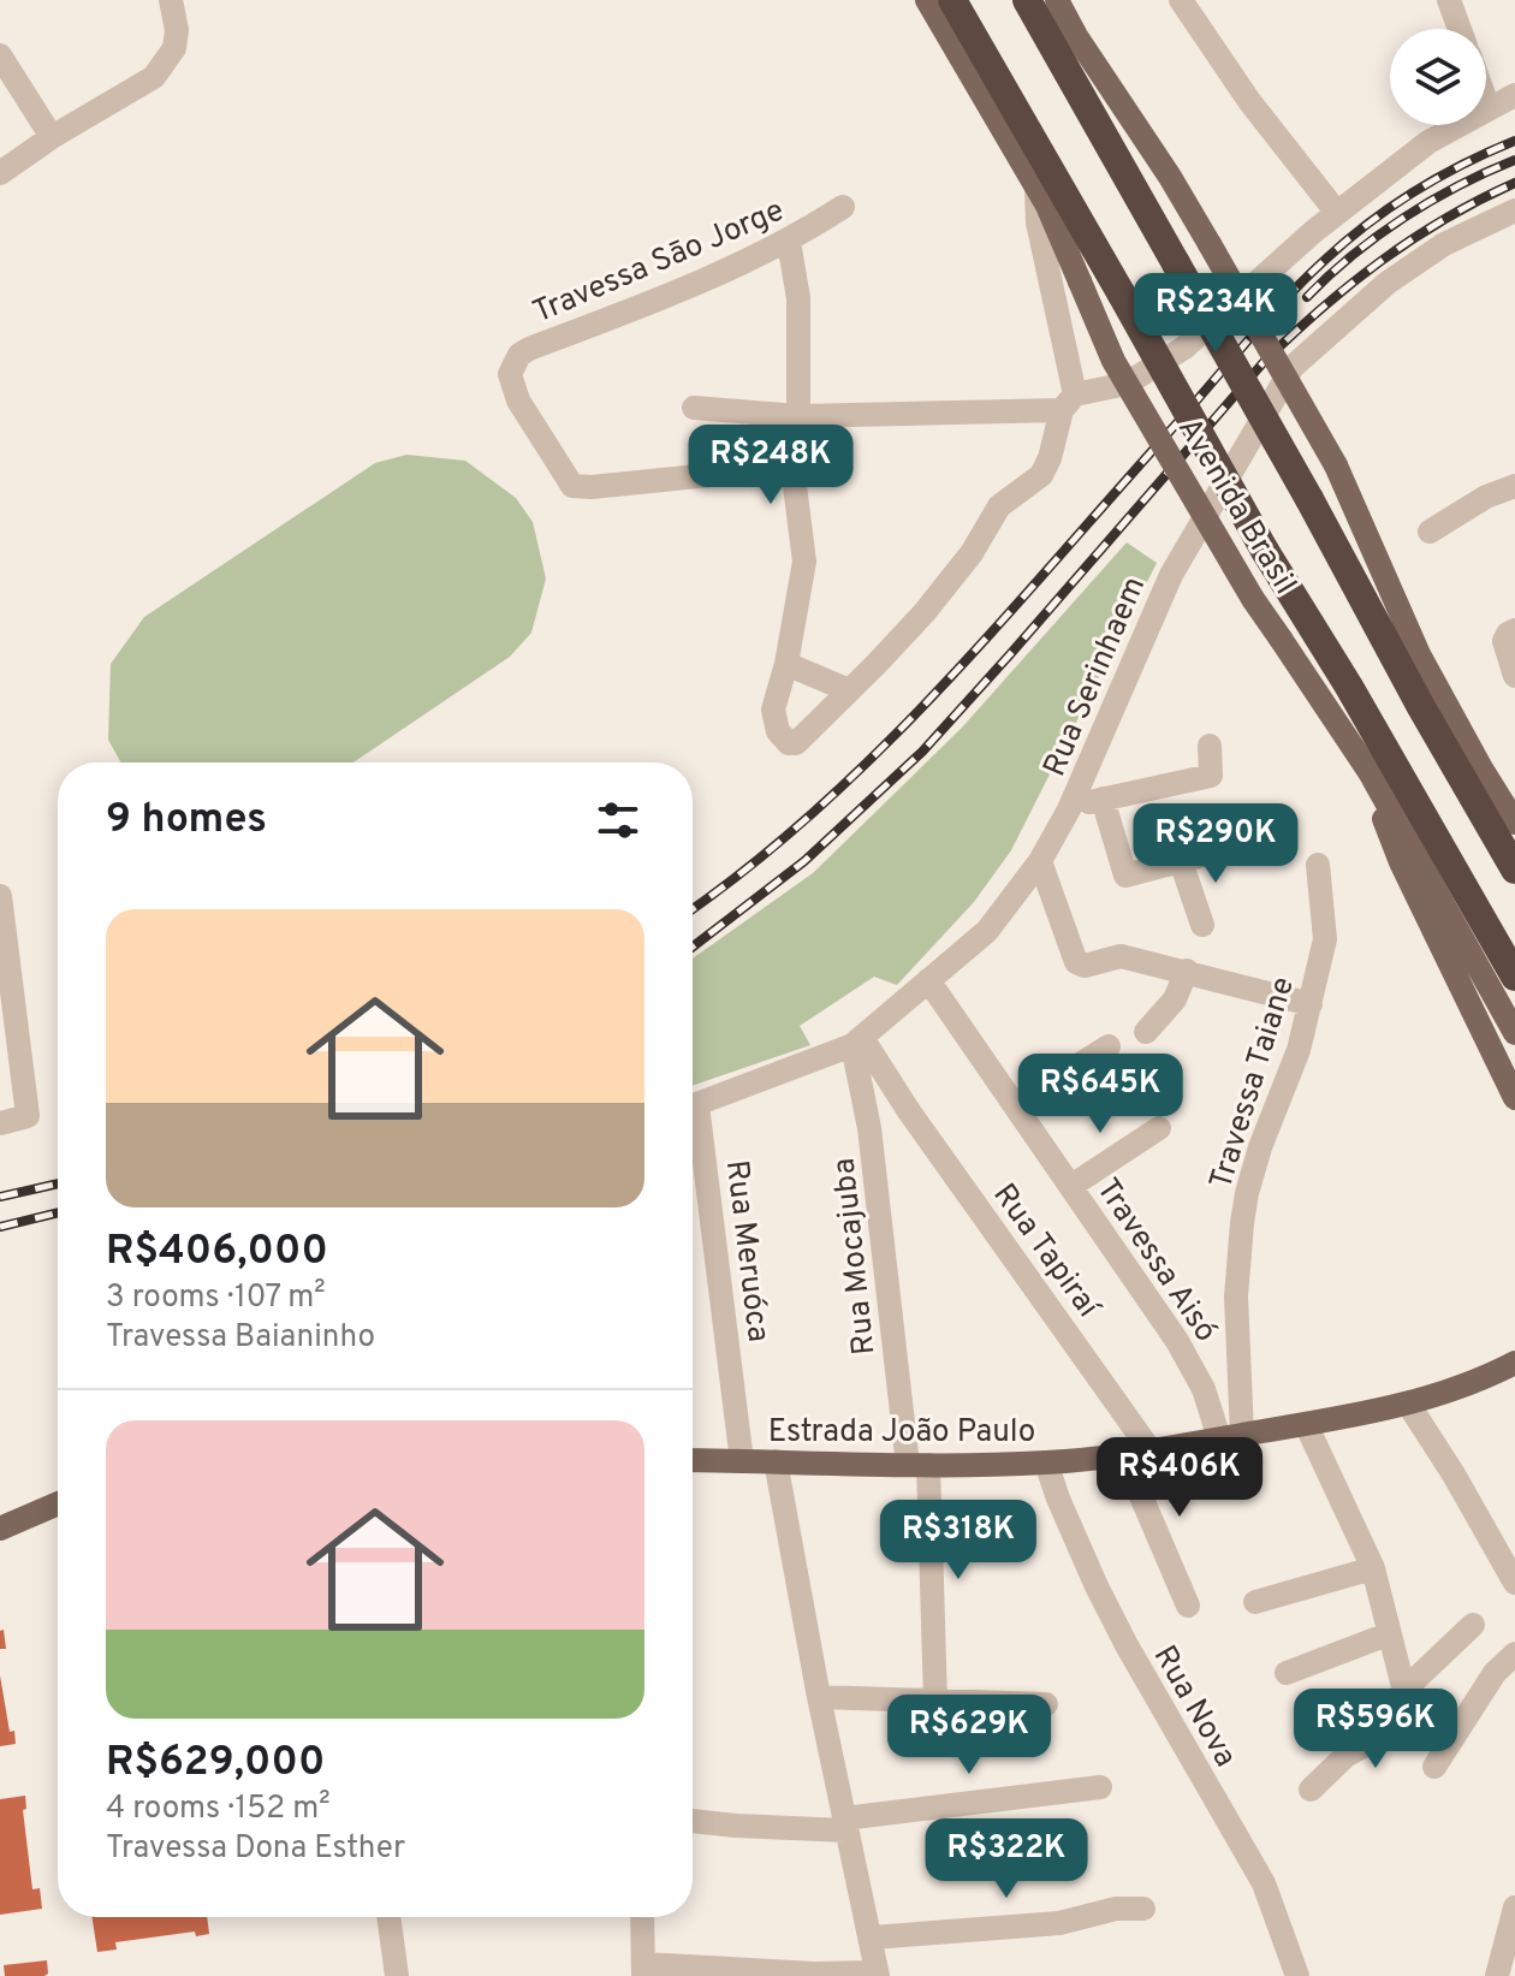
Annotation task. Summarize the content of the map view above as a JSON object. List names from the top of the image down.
{
  "streets": {
    "highway": ["Avenida Brasil"],
    "main road": ["Estrada João Paulo"],
    "street": [
      "Travessa Sāo Jorge",
      "Rua Serinhaem",
      "Travessa Taiane",
      "Rua Tapiraí",
      "Rua Meruóca",
      "Rua Mocajuba",
      "Travessa Aisó",
      "Rua Nova"
    ]
  },
  "crossings": [
    ["Rua Serinhaem", "Rua Tapiraí"],
    ["Rua Serinhaem", "Rua Mocajuba"],
    ["Rua Serinhaem", "Travessa Aisó"],
    ["Travessa Taiane", "Travessa Aisó"],
    ["Travessa Taiane", "Estrada João Paulo"],
    ["Rua Tapiraí", "Rua Mocajuba"],
    ["Rua Tapiraí", "Estrada João Paulo"],
    ["Rua Meruóca", "Estrada João Paulo"],
    ["Rua Mocajuba", "Estrada João Paulo"],
    ["Travessa Aisó", "Estrada João Paulo"],
    ["Estrada João Paulo", "Rua Nova"]
  ],
  "page": {
    "price": [
      "R$234K",
      "R$248K",
      "R$290K",
      "R$645K",
      "R$406K",
      "R$318K",
      "R$596K",
      "R$629K",
      "R$322K"
    ],
    "heading": "9 homes",
    "list": [
      {
        "name": "R$406,000",
        "note": "3 rooms · 107 m² · Travessa Baianinho"
      },
      {
        "name": "R$629,000",
        "note": "4 rooms · 152 m² · Travessa Dona Esther"
      }
    ]
  }
}
